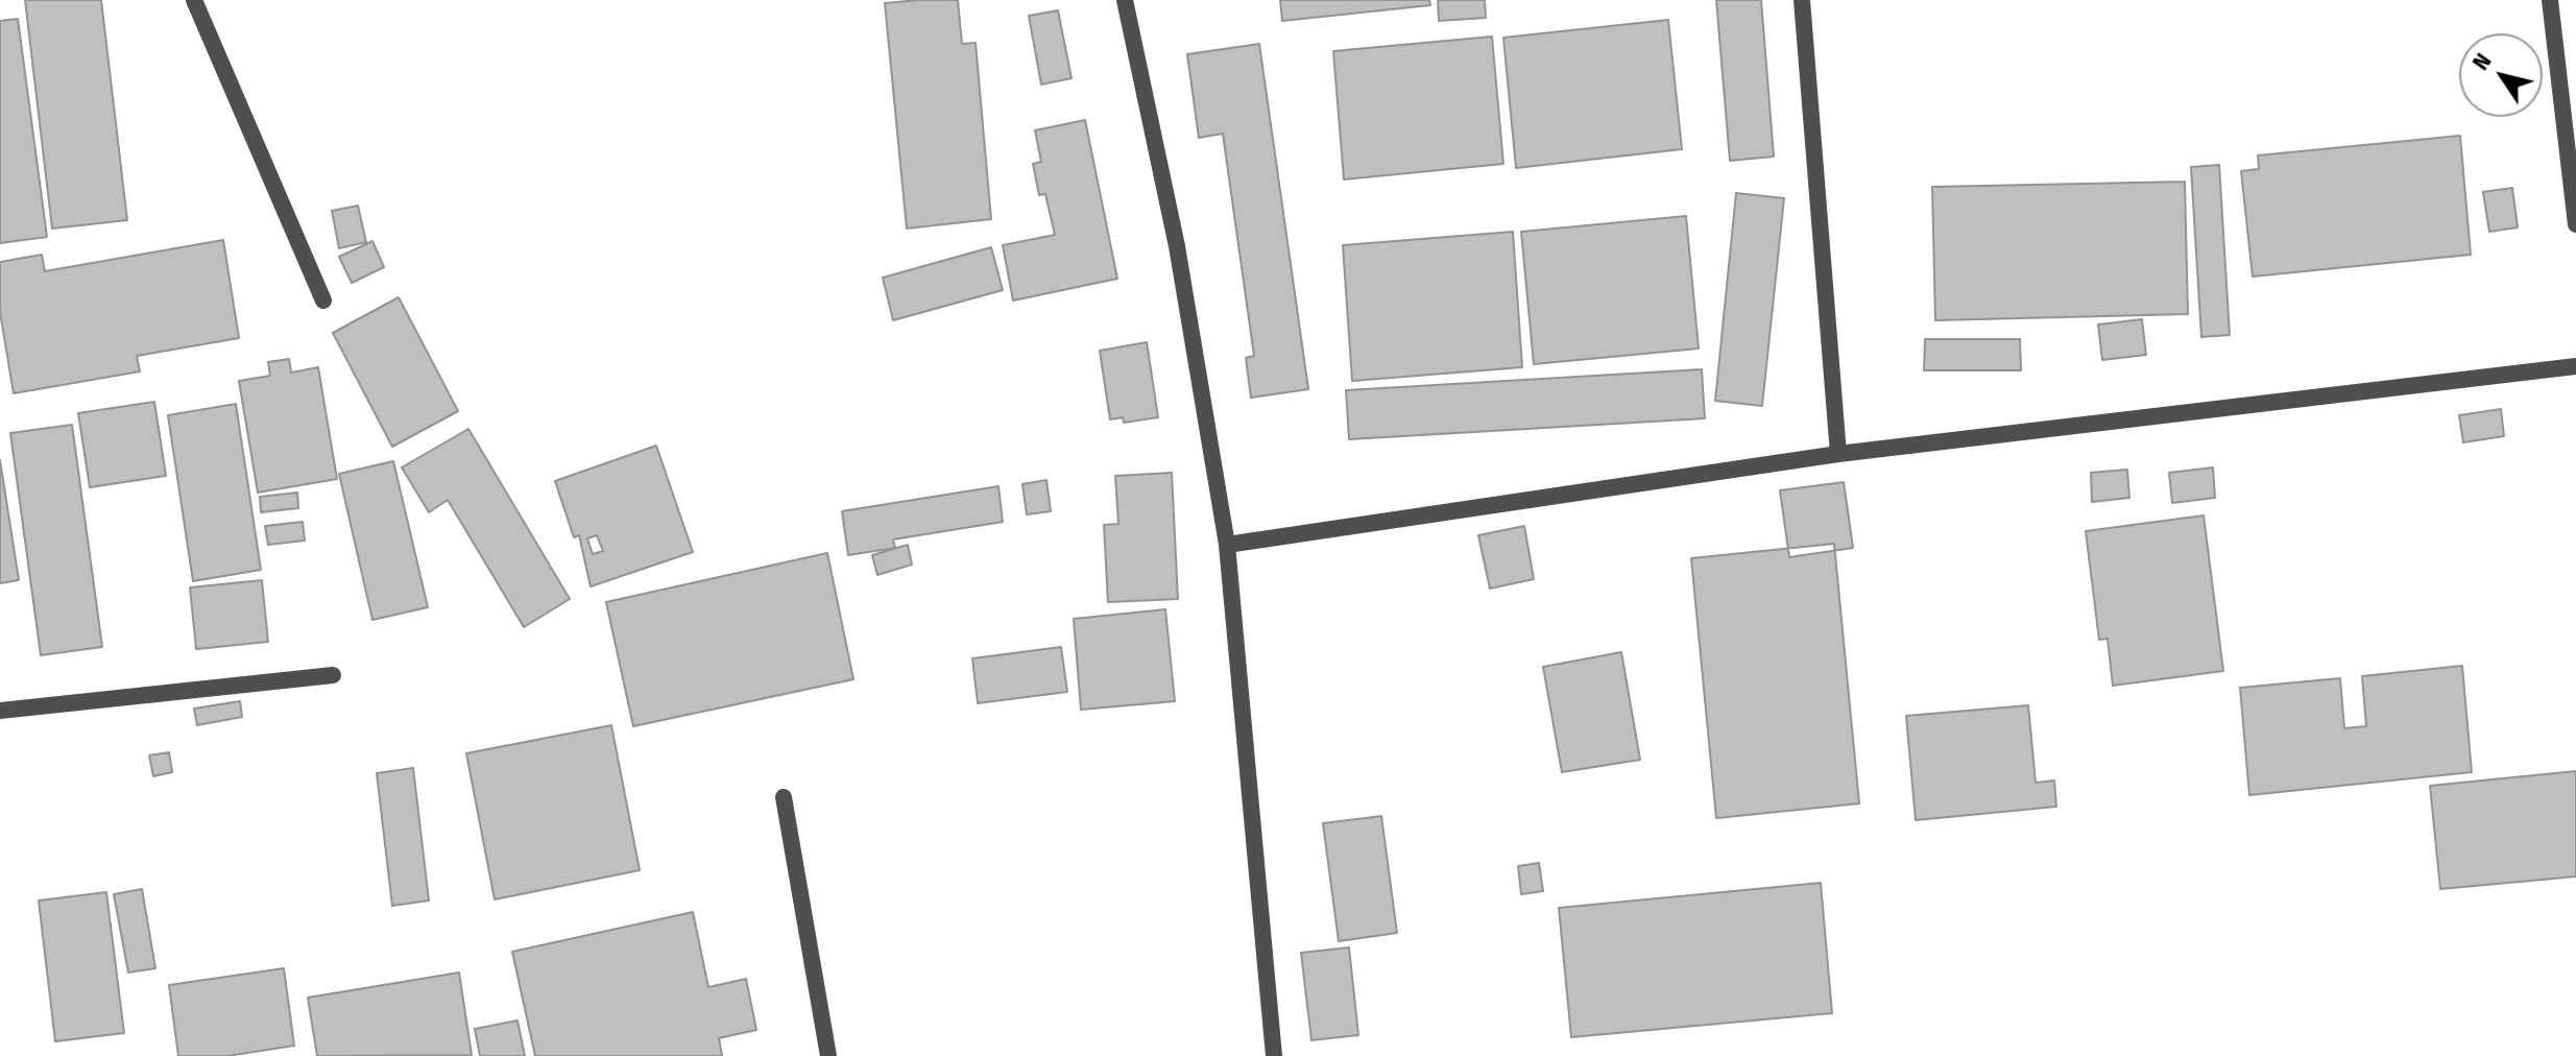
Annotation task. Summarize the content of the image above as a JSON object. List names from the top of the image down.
{
  "north": "top left"
}
